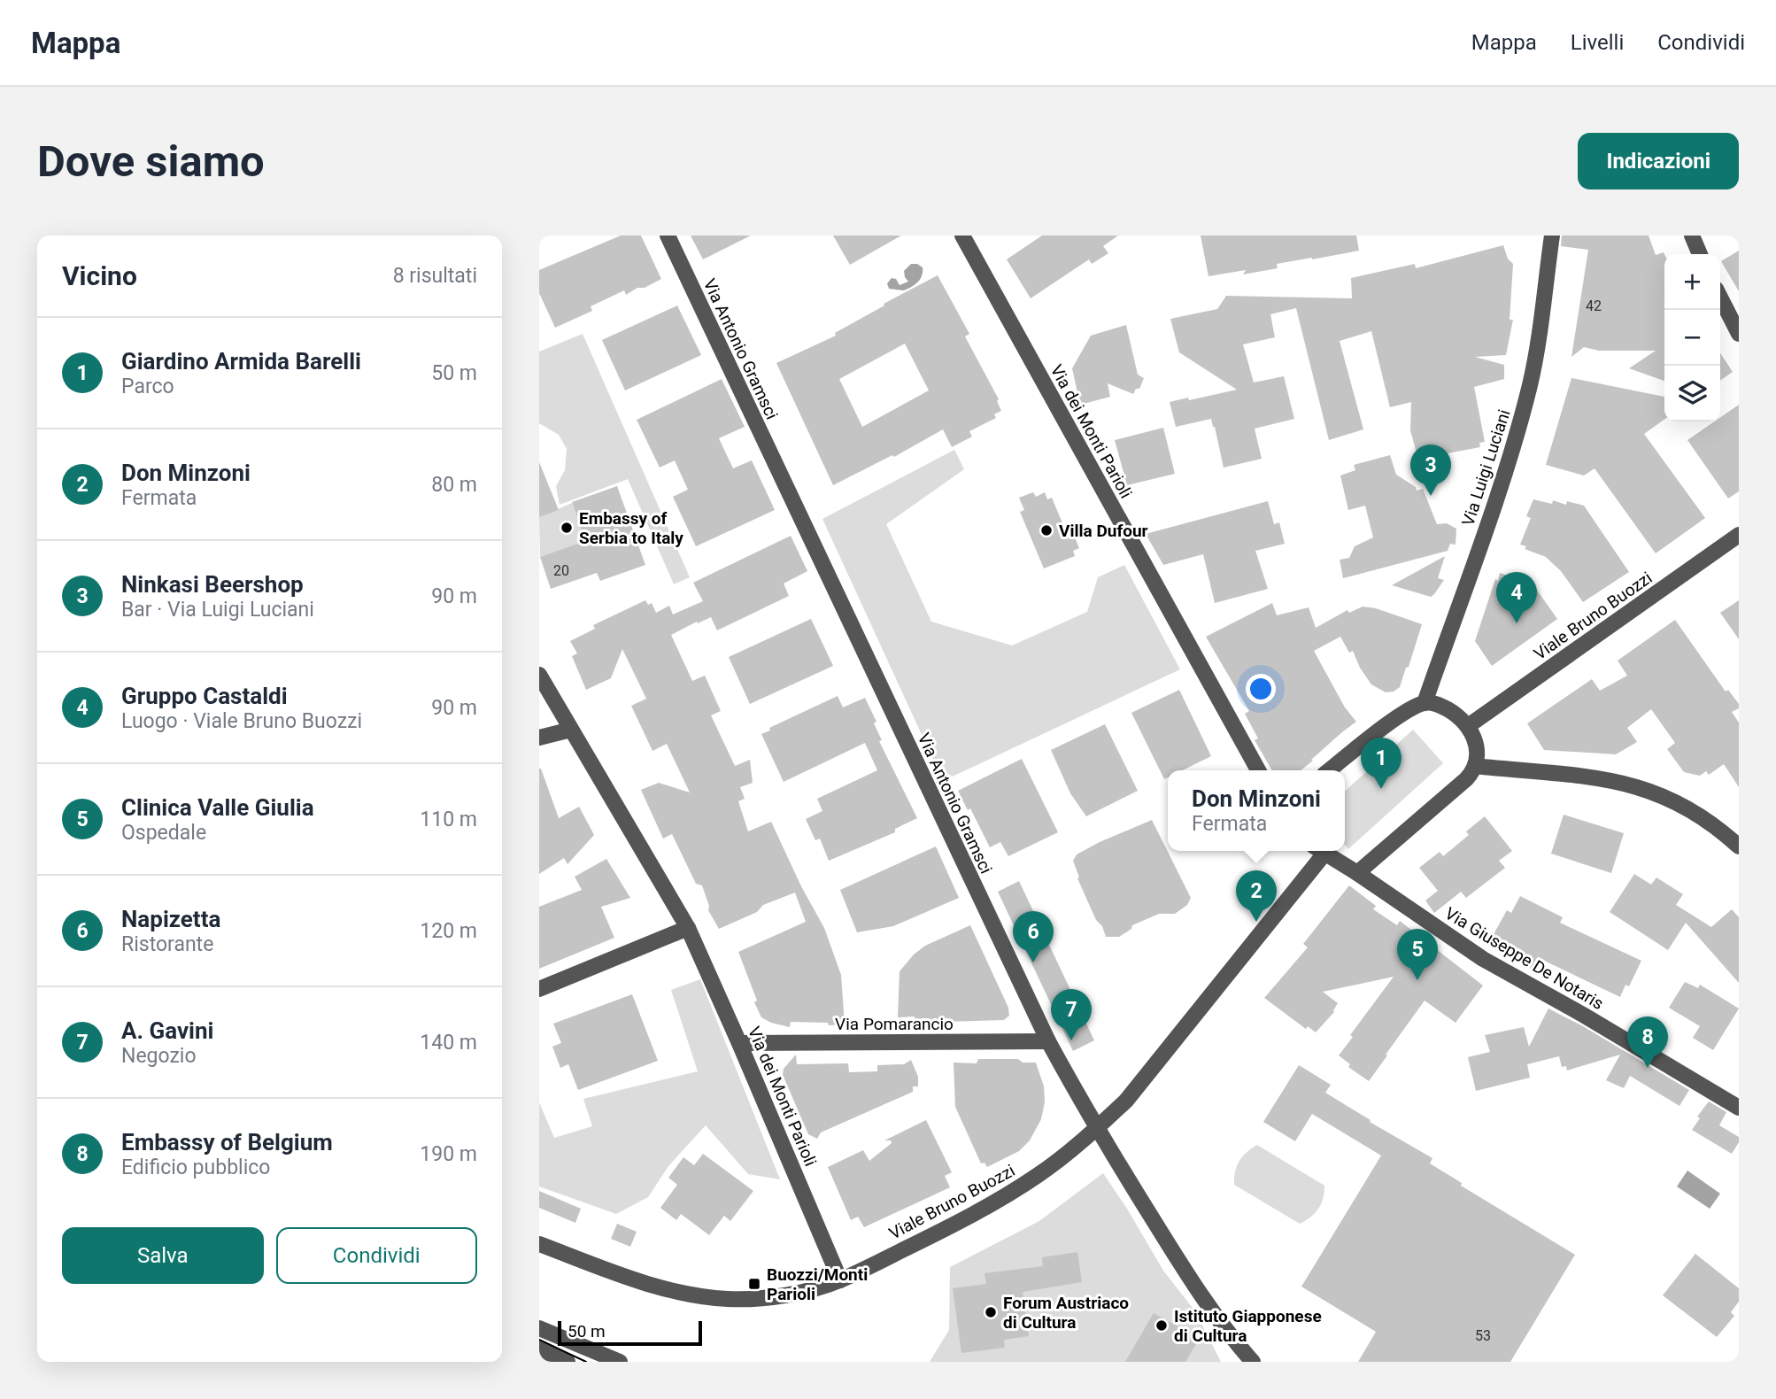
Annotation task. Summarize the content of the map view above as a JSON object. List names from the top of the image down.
{
  "streets": {
    "street": [
      "Via Antonio Gramsci",
      "Via dei Monti Parioli",
      "Via Luigi Luciani",
      "Viale Bruno Buozzi",
      "Via Giuseppe De Notaris",
      "Via Pomarancio"
    ]
  },
  "crossings": [
    ["Via Antonio Gramsci", "Viale Bruno Buozzi"],
    ["Via Antonio Gramsci", "Via Pomarancio"],
    ["Via dei Monti Parioli", "Viale Bruno Buozzi"],
    ["Via dei Monti Parioli", "Via Pomarancio"]
  ],
  "places": {
    "other": [
      "Embassy of Serbia to Italy",
      "Villa Dufour",
      "Forum Austriaco di Cultura",
      "Istituto Giapponese di Cultura"
    ],
    "transit": ["Buozzi/Monti Parioli"]
  },
  "house_numbers": ["42", "20", "53"],
  "scale_bar": "50 m",
  "page": {
    "header": "Mappa",
    "nav": ["Mappa", "Livelli", "Condividi"],
    "buttons": [
      "Indicazioni",
      ["Salva", "Condividi"]
    ],
    "title": "Dove siamo",
    "heading": ["Vicino", "8 risultati"],
    "map_buttons": ["+", "−"],
    "list": [
      {
        "mark": "1",
        "name": "Giardino Armida Barelli",
        "note": "Parco",
        "value": "50 m"
      },
      {
        "mark": "2",
        "name": "Don Minzoni",
        "note": "Fermata",
        "value": "80 m"
      },
      {
        "mark": "3",
        "name": "Ninkasi Beershop",
        "note": "Bar · Via Luigi Luciani",
        "value": "90 m"
      },
      {
        "mark": "4",
        "name": "Gruppo Castaldi",
        "note": "Luogo · Viale Bruno Buozzi",
        "value": "90 m"
      },
      {
        "mark": "5",
        "name": "Clinica Valle Giulia",
        "note": "Ospedale",
        "value": "110 m"
      },
      {
        "mark": "6",
        "name": "Napizetta",
        "note": "Ristorante",
        "value": "120 m"
      },
      {
        "mark": "7",
        "name": "A. Gavini",
        "note": "Negozio",
        "value": "140 m"
      },
      {
        "mark": "8",
        "name": "Embassy of Belgium",
        "note": "Edificio pubblico",
        "value": "190 m"
      }
    ],
    "pins": [
      "3",
      "4",
      "1",
      "2",
      "6",
      "5",
      "7",
      "8"
    ],
    "popup": ["Don Minzoni", "Fermata"],
    "scale": "50 m"
  }
}
